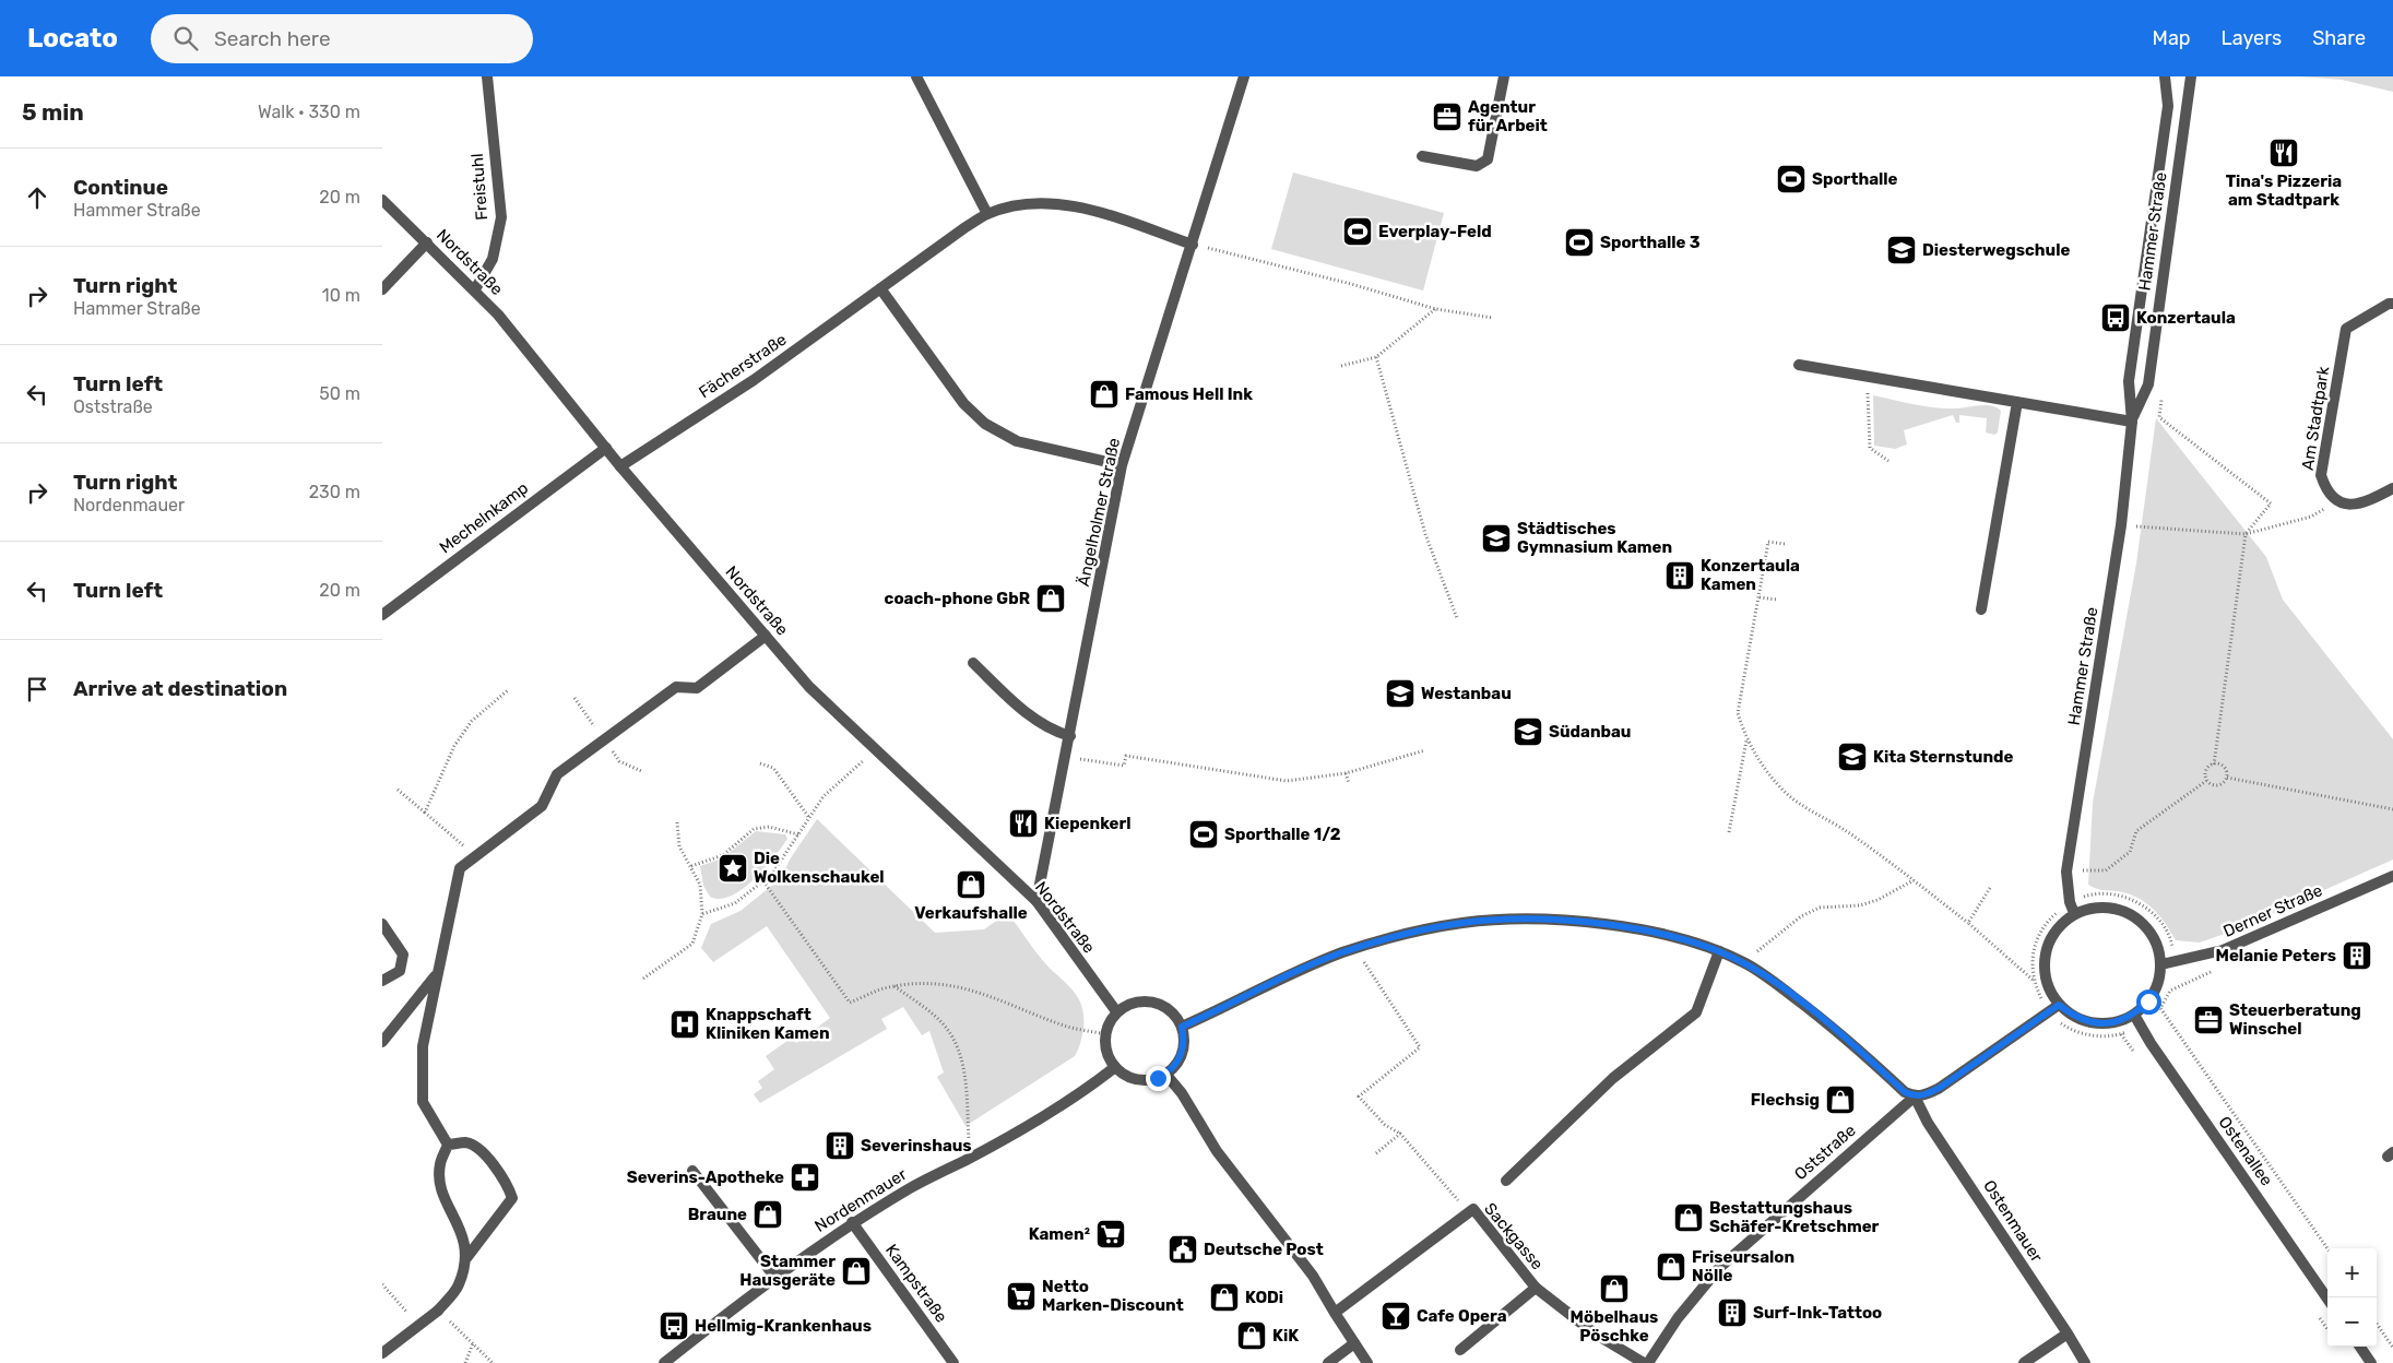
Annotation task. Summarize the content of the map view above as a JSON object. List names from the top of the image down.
{
  "streets": {
    "street": [
      "Freistuhl",
      "Hammer Straße",
      "Nordstraße",
      "Fächerstraße",
      "Am Stadtpark",
      "Ängelholmer Straße",
      "Mechelnkamp",
      "Derner Straße",
      "Ostenallee",
      "Oststraße",
      "Nordenmauer",
      "Ostenmauer",
      "Sackgasse",
      "Kampstraße"
    ]
  },
  "crossings": [
    ["Freistuhl", "Nordstraße"],
    ["Hammer Straße", "Derner Straße"],
    ["Hammer Straße", "Ostenallee"],
    ["Hammer Straße", "Oststraße"],
    ["Nordstraße", "Fächerstraße"],
    ["Nordstraße", "Ängelholmer Straße"],
    ["Nordstraße", "Mechelnkamp"],
    ["Nordstraße", "Nordenmauer"],
    ["Fächerstraße", "Ängelholmer Straße"],
    ["Derner Straße", "Ostenallee"],
    ["Derner Straße", "Oststraße"],
    ["Ostenallee", "Oststraße"],
    ["Oststraße", "Ostenmauer"],
    ["Oststraße", "Sackgasse"],
    ["Nordenmauer", "Kampstraße"]
  ],
  "places": {
    "office": ["Agentur für Arbeit", "Steuerberatung Winschel"],
    "restaurant": ["Tina's Pizzeria am Stadtpark", "Kiepenkerl"],
    "sports": [
      "Sporthalle",
      "Everplay-Feld",
      "Sporthalle 3",
      "Sporthalle 1/2"
    ],
    "school or university": [
      "Diesterwegschule",
      "Städtisches Gymnasium Kamen",
      "Westanbau",
      "Südanbau",
      "Kita Sternstunde"
    ],
    "bus stop": ["Konzertaula", "Hellmig-Krankenhaus"],
    "shop": [
      "Famous Hell Ink",
      "coach-phone GbR",
      "Verkaufshalle",
      "Flechsig",
      "Braune",
      "Bestattungshaus Schäfer-Kretschmer",
      "Friseursalon Nölle",
      "Stammer Hausgeräte",
      "Möbelhaus Pöschke",
      "KODi",
      "KiK"
    ],
    "building": [
      "Konzertaula Kamen",
      "Melanie Peters",
      "Severinshaus",
      "Surf-Ink-Tattoo"
    ],
    "place": ["Die Wolkenschaukel"],
    "hospital": ["Knappschaft Kliniken Kamen"],
    "pharmacy": ["Severins-Apotheke"],
    "supermarket": ["Kamen²", "Netto Marken-Discount"],
    "public building": ["Deutsche Post"],
    "bar": ["Cafe Opera"]
  },
  "page": {
    "header": "Locato",
    "search": "Search here",
    "nav": ["Map", "Layers", "Share"],
    "heading": ["5 min", "Walk · 330 m"],
    "list": [
      ["Continue", "Hammer Straße", "20 m"],
      ["Turn right", "Hammer Straße", "10 m"],
      ["Turn left", "Oststraße", "50 m"],
      ["Turn right", "Nordenmauer", "230 m"],
      ["Turn left", "20 m"],
      "Arrive at destination"
    ],
    "map_buttons": ["+", "−"]
  }
}
